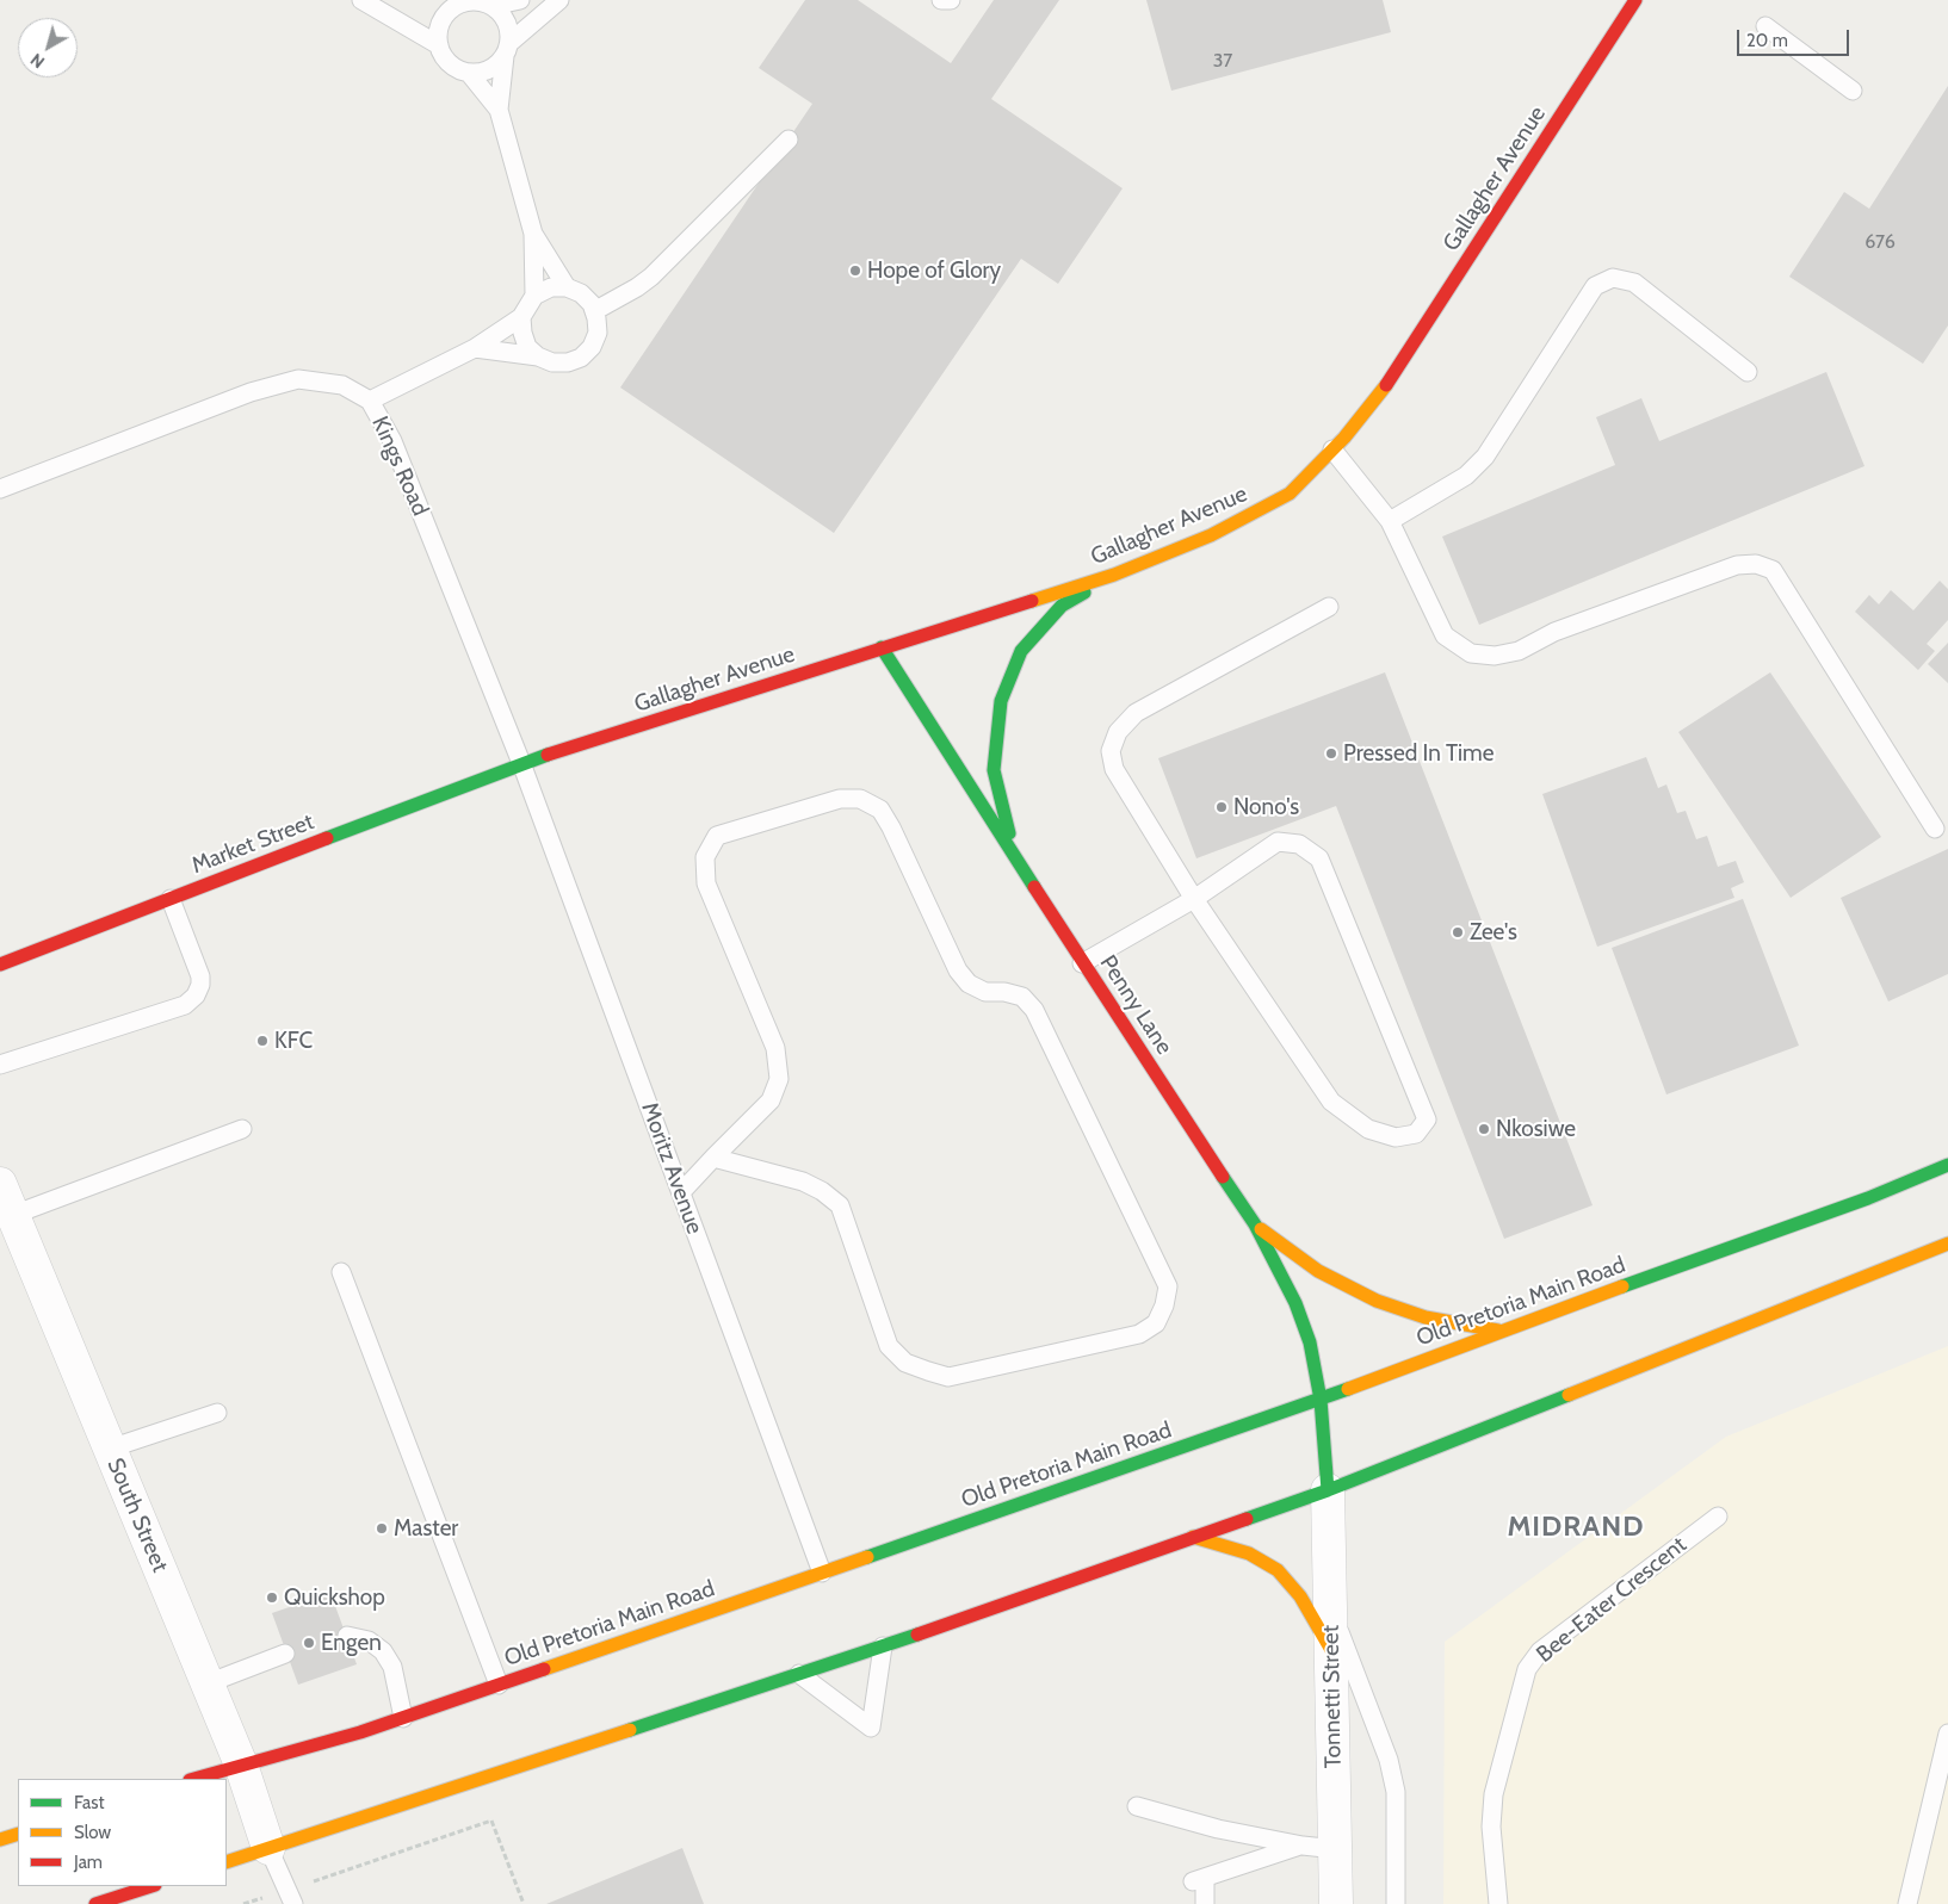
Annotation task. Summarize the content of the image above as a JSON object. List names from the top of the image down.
{
  "streets": {
    "main road": [
      "Gallagher Avenue",
      "Market Street",
      "Penny Lane",
      "Old Pretoria Main Road"
    ],
    "street": ["South Street", "Tonnetti Street"],
    "lane": ["Kings Road", "Moritz Avenue", "Bee-Eater Crescent"]
  },
  "crossings": [
    ["Gallagher Avenue", "Kings Road"],
    ["Gallagher Avenue", "Market Street"],
    ["Gallagher Avenue", "Penny Lane"],
    ["Gallagher Avenue", "Moritz Avenue"],
    ["Kings Road", "Market Street"],
    ["Kings Road", "Moritz Avenue"],
    ["Market Street", "Moritz Avenue"],
    ["Penny Lane", "Old Pretoria Main Road"],
    ["Penny Lane", "Tonnetti Street"],
    ["Moritz Avenue", "Old Pretoria Main Road"],
    ["Old Pretoria Main Road", "South Street"]
  ],
  "districts": ["MIDRAND"],
  "places": [
    "Hope of Glory",
    "Pressed In Time",
    "Nono's",
    "Zee's",
    "KFC",
    "Nkosiwe",
    "Master",
    "Quickshop",
    "Engen"
  ],
  "house_numbers": ["37", "676"],
  "legend": ["Fast", "Slow", "Jam"],
  "scale_bar": "20 m",
  "north": "bottom left"
}
